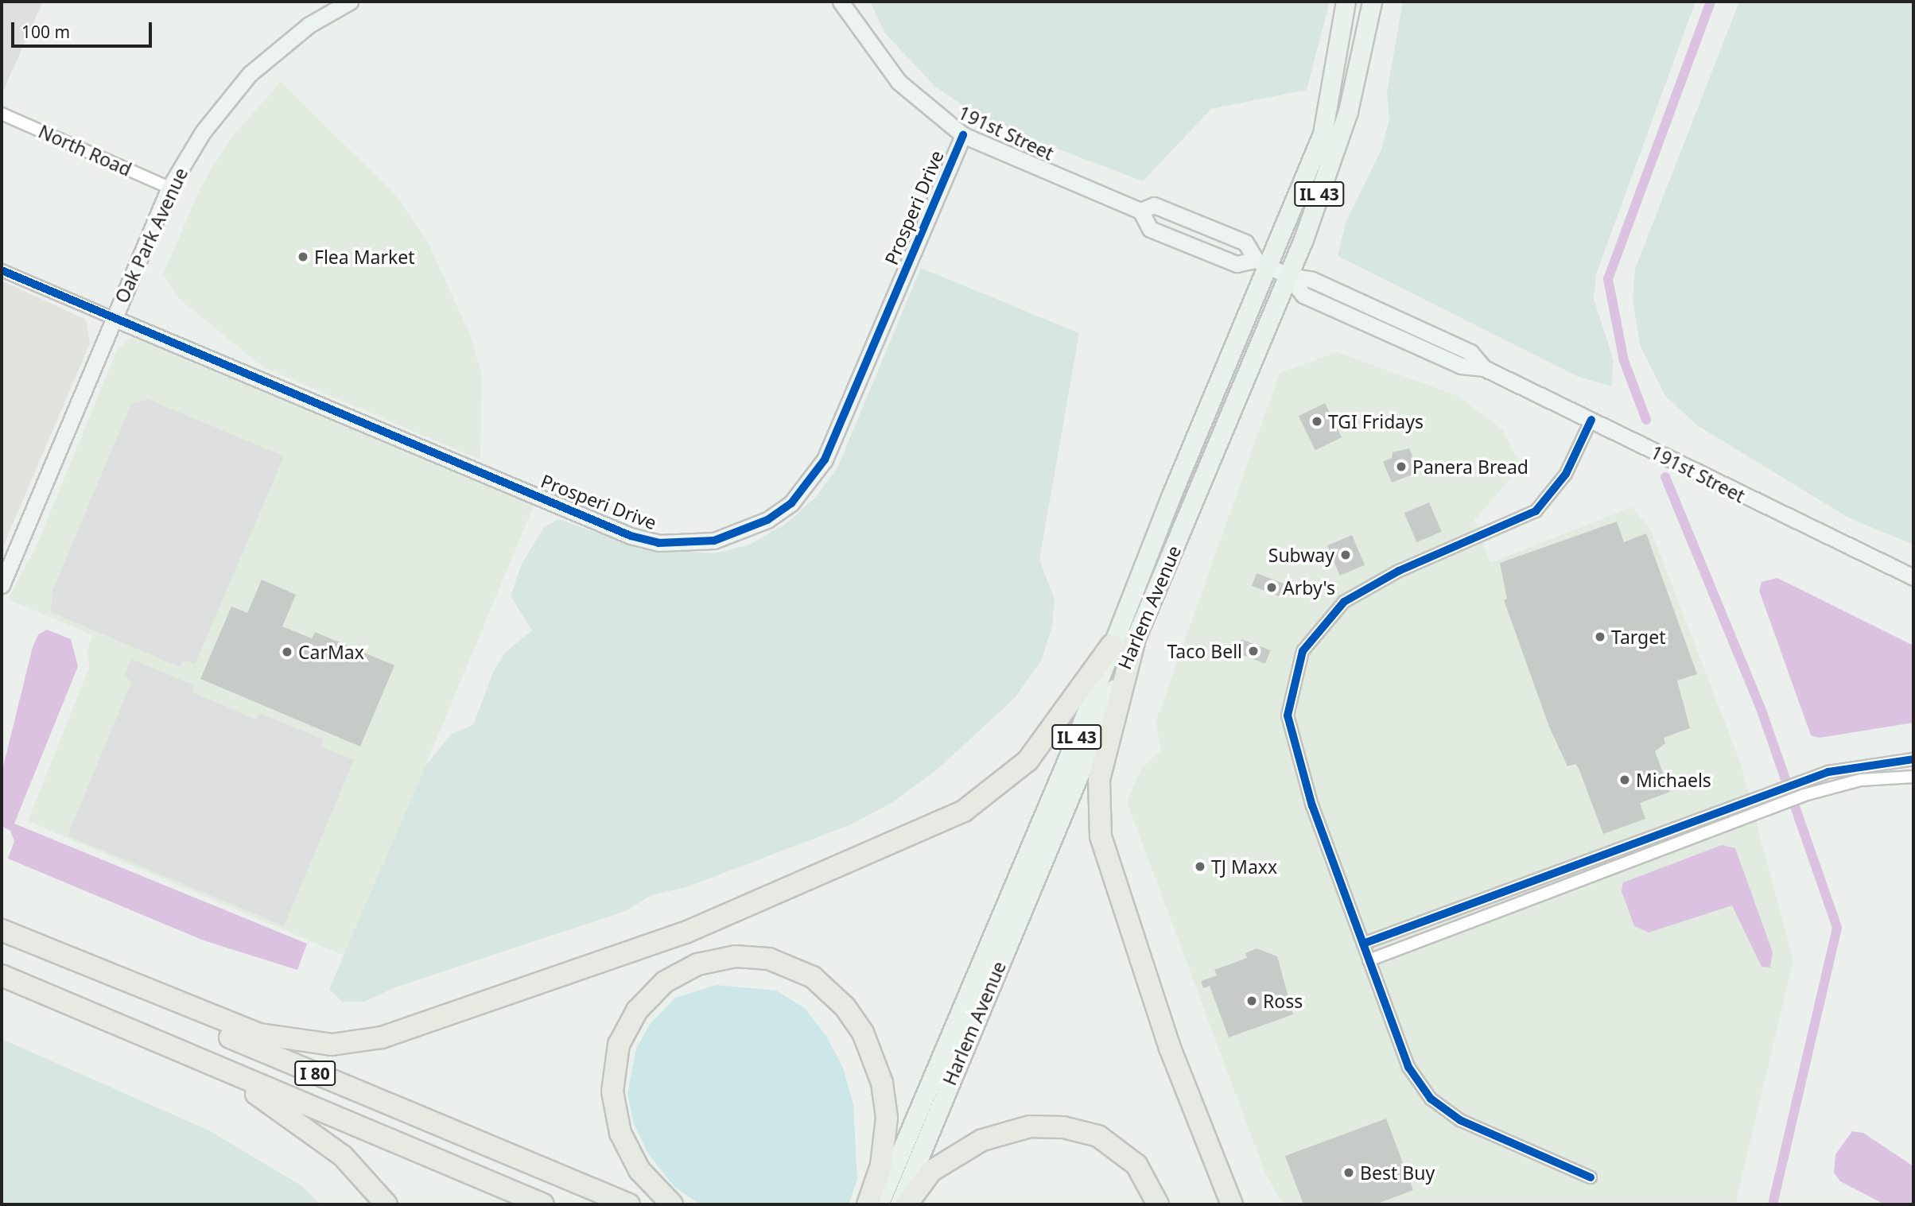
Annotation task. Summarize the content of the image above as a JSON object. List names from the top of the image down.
{
  "streets": {
    "highway": ["I 80"],
    "main road": ["IL 43", "Harlem Avenue"],
    "street": [
      "191st Street",
      "North Road",
      "Prosperi Drive",
      "Oak Park Avenue"
    ]
  },
  "crossings": [
    ["191st Street", "Prosperi Drive"],
    ["191st Street", "Harlem Avenue"],
    ["North Road", "Oak Park Avenue"],
    ["Prosperi Drive", "Oak Park Avenue"]
  ],
  "places": [
    "Flea Market",
    "TGI Fridays",
    "Panera Bread",
    "Subway",
    "Arby's",
    "Target",
    "Taco Bell",
    "CarMax",
    "Michaels",
    "TJ Maxx",
    "Ross",
    "Best Buy"
  ],
  "scale_bar": "100 m"
}
